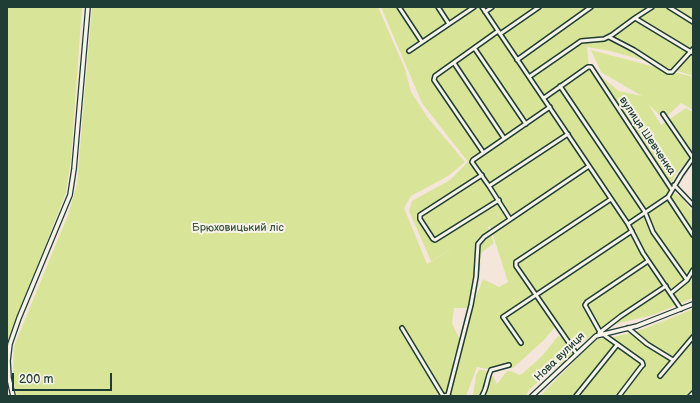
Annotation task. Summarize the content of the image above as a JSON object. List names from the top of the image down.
{
  "streets": {
    "street": ["вулиця Шевченка", "Нова вулиця"]
  },
  "parks": ["Брюховицький ліс"],
  "scale_bar": "200 m"
}
